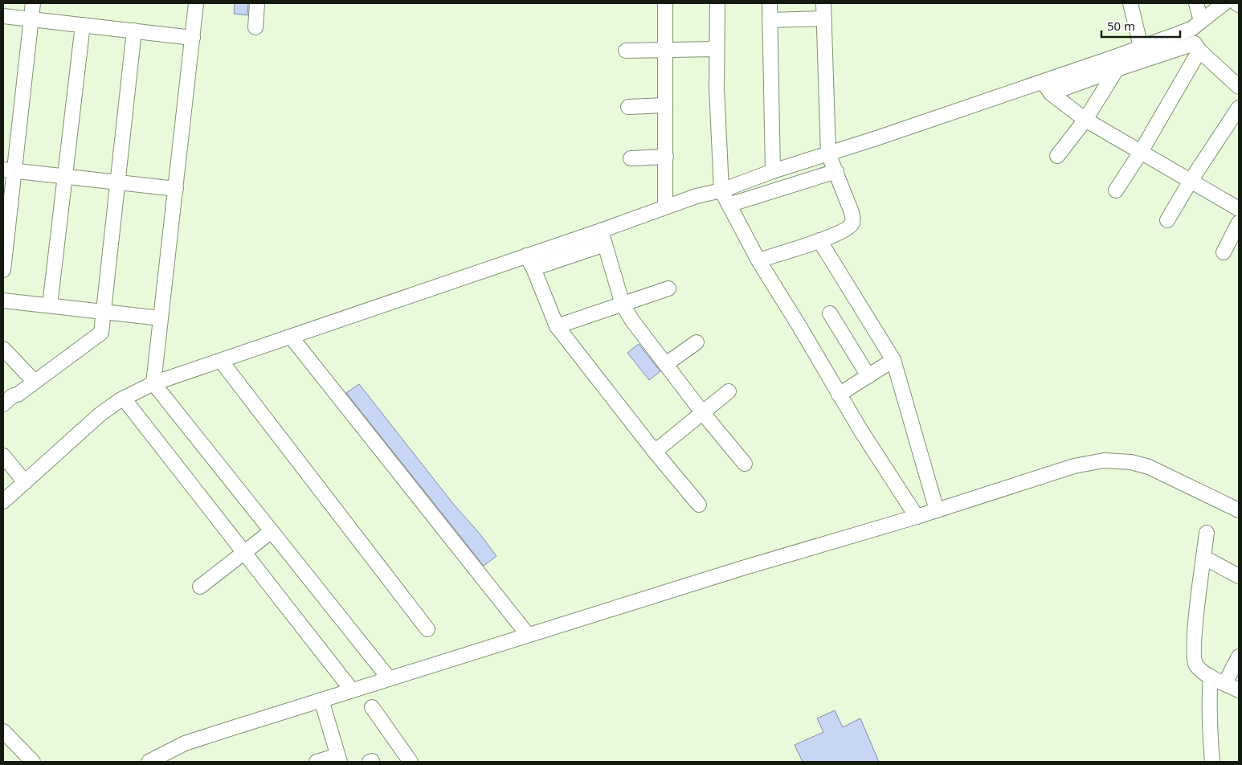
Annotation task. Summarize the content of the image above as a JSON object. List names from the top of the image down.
{
  "scale_bar": "50 m"
}
